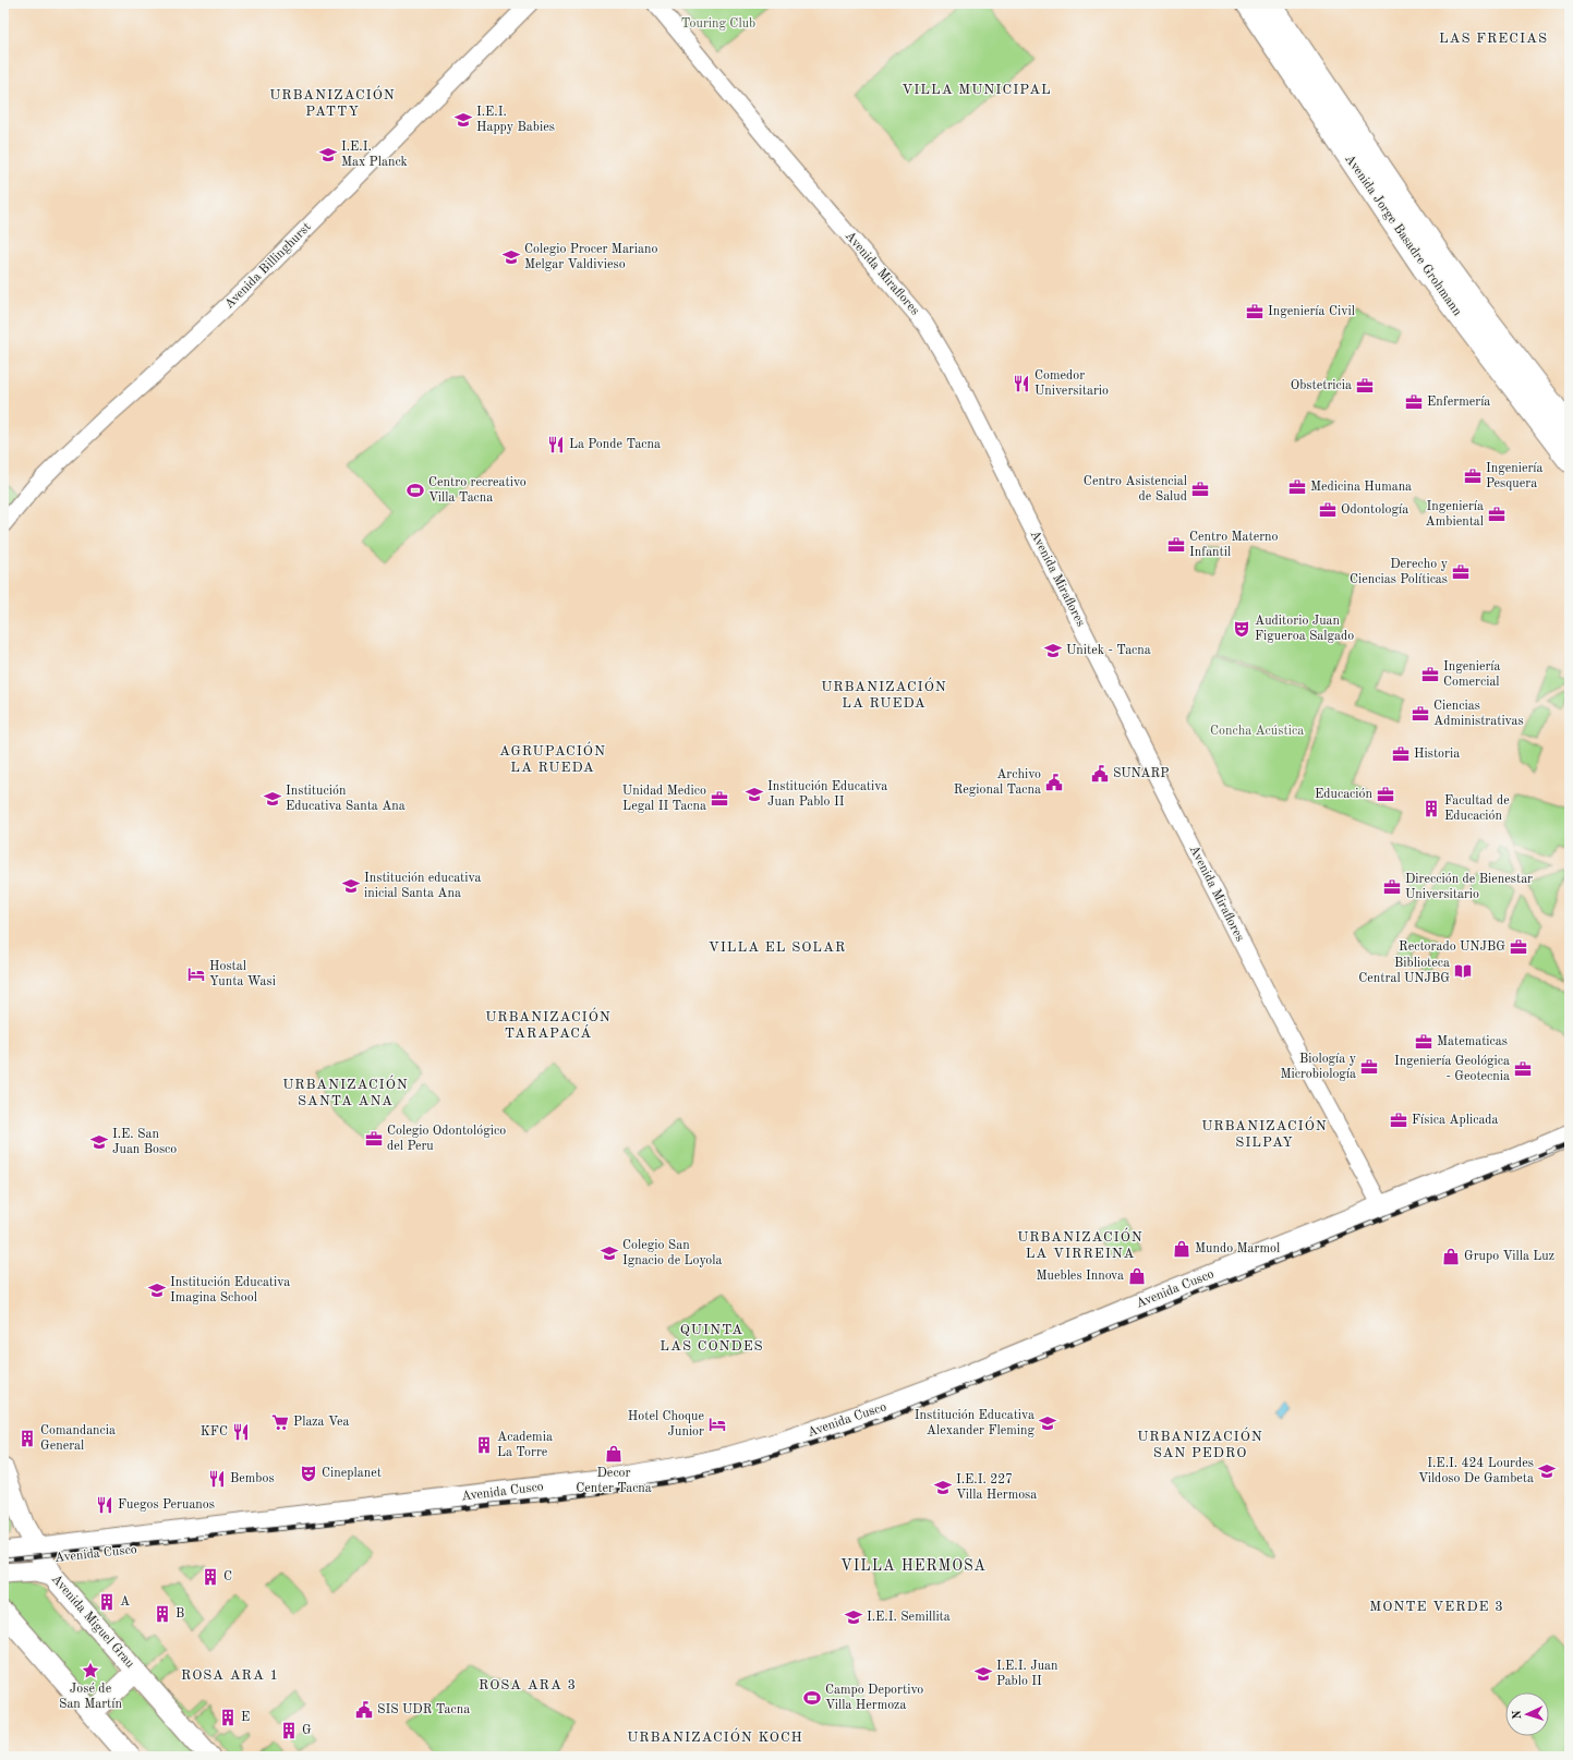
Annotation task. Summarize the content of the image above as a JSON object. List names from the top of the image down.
{
  "streets": {
    "highway": ["Avenida Jorge Basadre Grohmann"],
    "main road": ["Avenida Cusco", "Avenida Miguel Grau"],
    "street": ["Avenida Billinghurst", "Avenida Miraflores"]
  },
  "crossings": [
    ["Avenida Miraflores", "Avenida Cusco"],
    ["Avenida Cusco", "Avenida Miguel Grau"]
  ],
  "districts": [
    "LAS FRECIAS",
    "VILLA MUNICIPAL",
    "URBANIZACIÓN PATTY",
    "URBANIZACIÓN LA RUEDA",
    "AGRUPACIÓN LA RUEDA",
    "VILLA EL SOLAR",
    "URBANIZACIÓN TARAPACÁ",
    "URBANIZACIÓN SANTA ANA",
    "URBANIZACIÓN SILPAY",
    "URBANIZACIÓN LA VIRREINA",
    "QUINTA LAS CONDES",
    "URBANIZACIÓN SAN PEDRO",
    "VILLA HERMOSA",
    "MONTE VERDE 3",
    "ROSA ARA 1",
    "ROSA ARA 3",
    "URBANIZACIÓN KOCH"
  ],
  "parks": ["Touring Club", "Concha Acústica"],
  "places": {
    "school or university": [
      "I.E.I. Happy Babies",
      "I.E.I. Max Planck",
      "Colegio Procer Mariano Melgar Valdivieso",
      "Unitek - Tacna",
      "Institución Educativa Juan Pablo II",
      "Institución Educativa Santa Ana",
      "Institución educativa inicial Santa Ana",
      "I.E. San Juan Bosco",
      "Colegio San Ignacio de Loyola",
      "Institución Educativa Imagina School",
      "Institución Educativa Alexander Fleming",
      "I.E.I. 424 Lourdes Vildoso De Gambeta",
      "I.E.I. 227 Villa Hermosa",
      "I.E.I. Semillita",
      "I.E.I. Juan Pablo II"
    ],
    "office": [
      "Ingeniería Civil",
      "Obstetricia",
      "Enfermería",
      "Ingeniería Pesquera",
      "Medicina Humana",
      "Centro Asistencial de Salud",
      "Odontología",
      "Ingeniería Ambiental",
      "Centro Materno Infantil",
      "Derecho y Ciencias Políticas",
      "Ingeniería Comercial",
      "Ciencias Administrativas",
      "Historia",
      "Educación",
      "Unidad Medico Legal II Tacna",
      "Dirección de Bienestar Universitario",
      "Rectorado UNJBG",
      "Matematicas",
      "Biología y Microbiología",
      "Ingeniería Geológica - Geotecnia",
      "Física Aplicada",
      "Colegio Odontológico del Peru"
    ],
    "restaurant": [
      "Comedor Universitario",
      "La Ponde Tacna",
      "KFC",
      "Bembos",
      "Fuegos Peruanos"
    ],
    "sports": ["Centro recreativo Villa Tacna", "Campo Deportivo Villa Hermoza"],
    "theatre": ["Auditorio Juan Figueroa Salgado", "Cineplanet"],
    "public building": ["SUNARP", "Archivo Regional Tacna", "SIS UDR Tacna"],
    "building": [
      "Facultad de Educación",
      "Comandancia General",
      "Academia La Torre",
      "C",
      "A",
      "B",
      "E",
      "G"
    ],
    "library": ["Biblioteca Central UNJBG"],
    "hotel": ["Hostal Yunta Wasi", "Hotel Choque Junior"],
    "shop": [
      "Mundo Marmol",
      "Grupo Villa Luz",
      "Muebles Innova",
      "Decor Center Tacna"
    ],
    "supermarket": ["Plaza Vea"],
    "place": ["José de San Martín"]
  },
  "north": "left"
}
